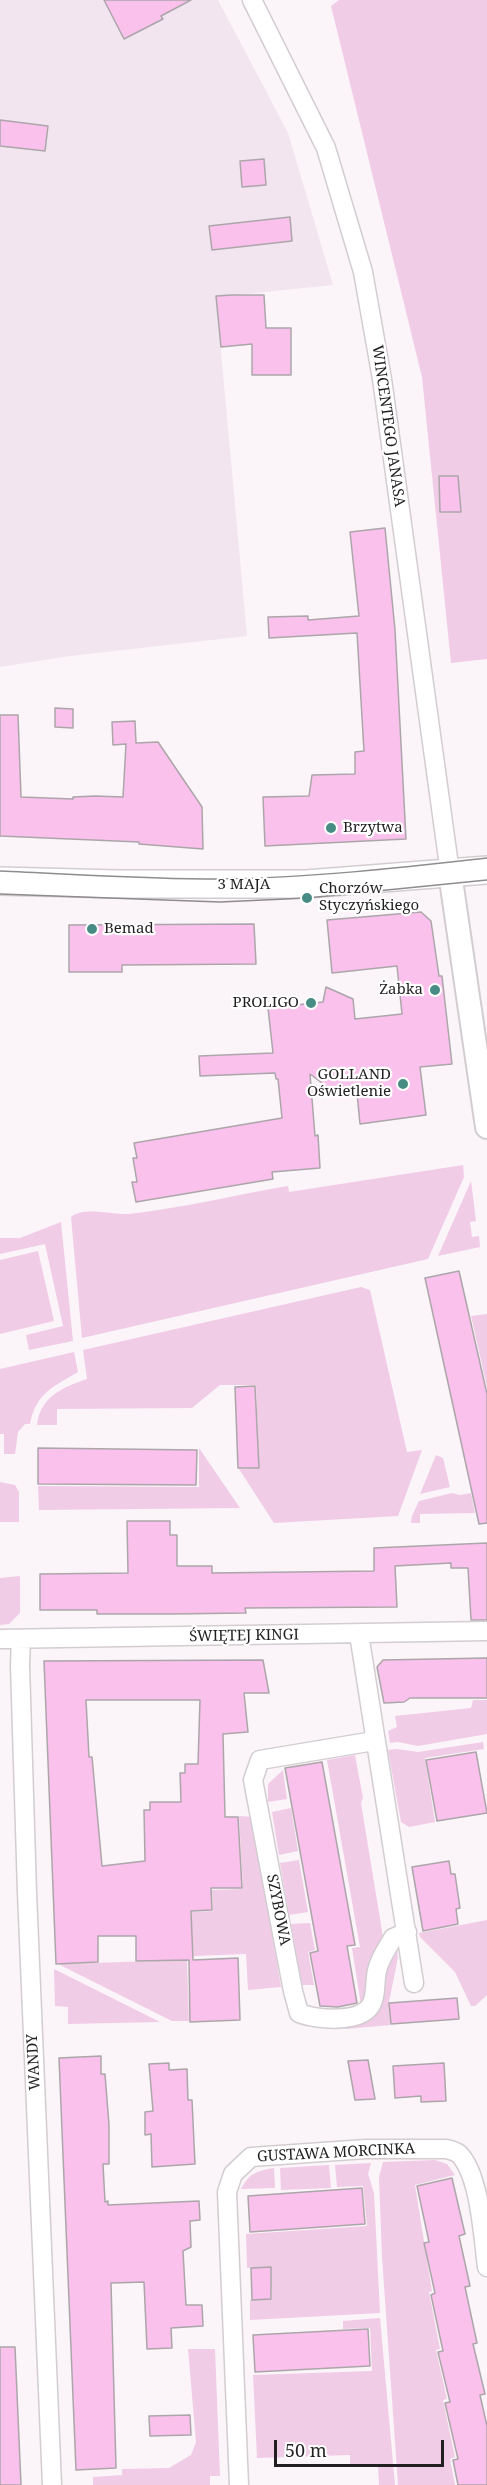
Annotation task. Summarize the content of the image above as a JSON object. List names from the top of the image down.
{
  "streets": {
    "main road": ["3 MAJA"],
    "street": [
      "WINCENTEGO JANASA",
      "ŚWIĘTEJ KINGI",
      "SZYBOWA",
      "WANDY",
      "GUSTAWA MORCINKA"
    ]
  },
  "crossings": [
    ["WINCENTEGO JANASA", "3 MAJA"],
    ["ŚWIĘTEJ KINGI", "WANDY"]
  ],
  "places": [
    "Brzytwa",
    "Chorzów Styczyńskiego",
    "Bemad",
    "Żabka",
    "PROLIGO",
    "GOLLAND Oświetlenie"
  ],
  "scale_bar": "50 m"
}
